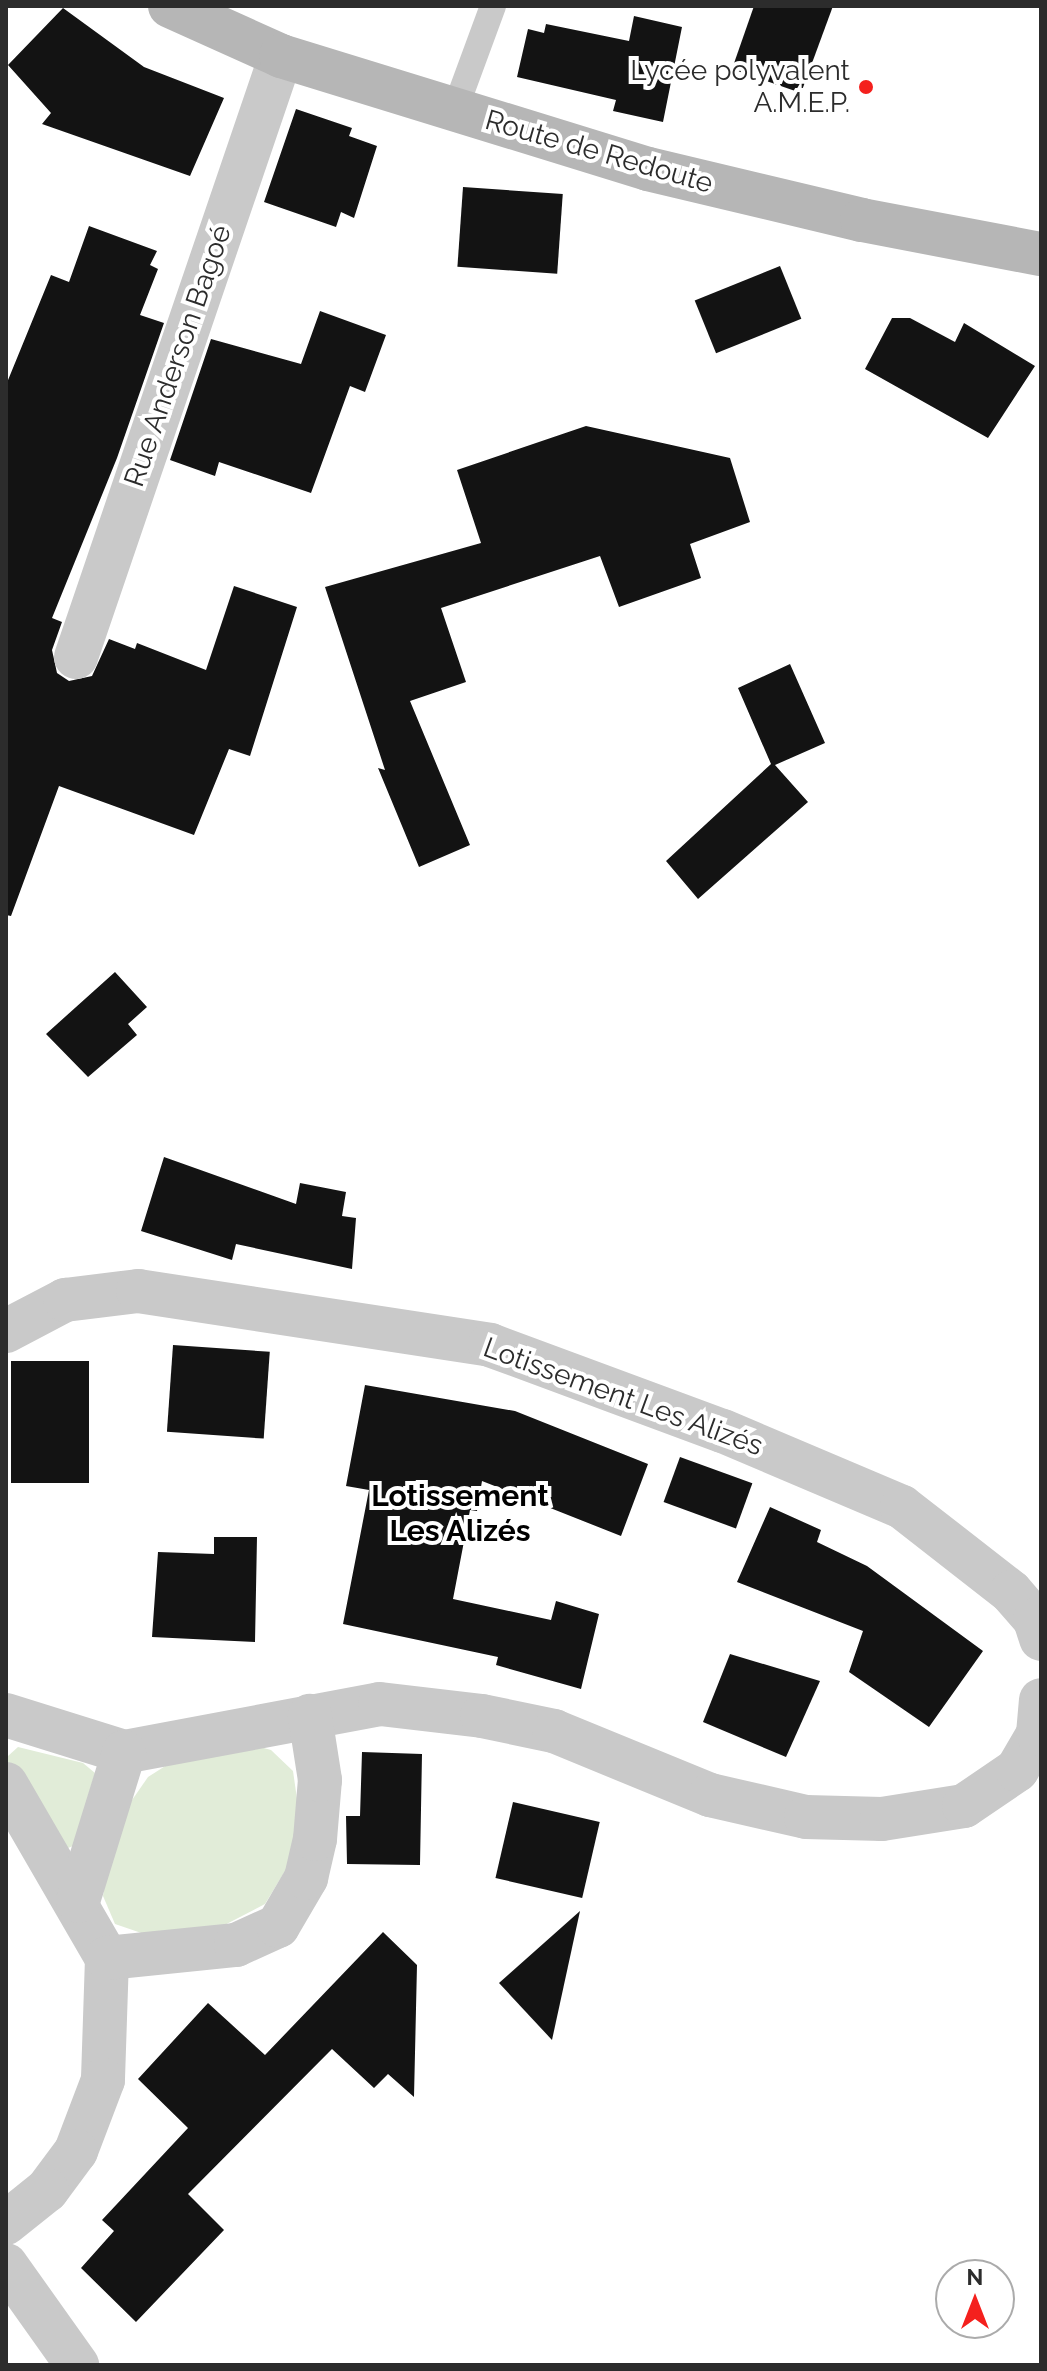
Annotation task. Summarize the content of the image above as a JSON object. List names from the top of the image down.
{
  "streets": {
    "main road": ["Route de Redoute"],
    "street": ["Rue Anderson Bagoé", "Lotissement Les Alizés"]
  },
  "crossings": [
    ["Route de Redoute", "Rue Anderson Bagoé"]
  ],
  "districts": ["Lotissement Les Alizés"],
  "places": ["Lycée polyvalent A.M.E.P."],
  "north": "top"
}
